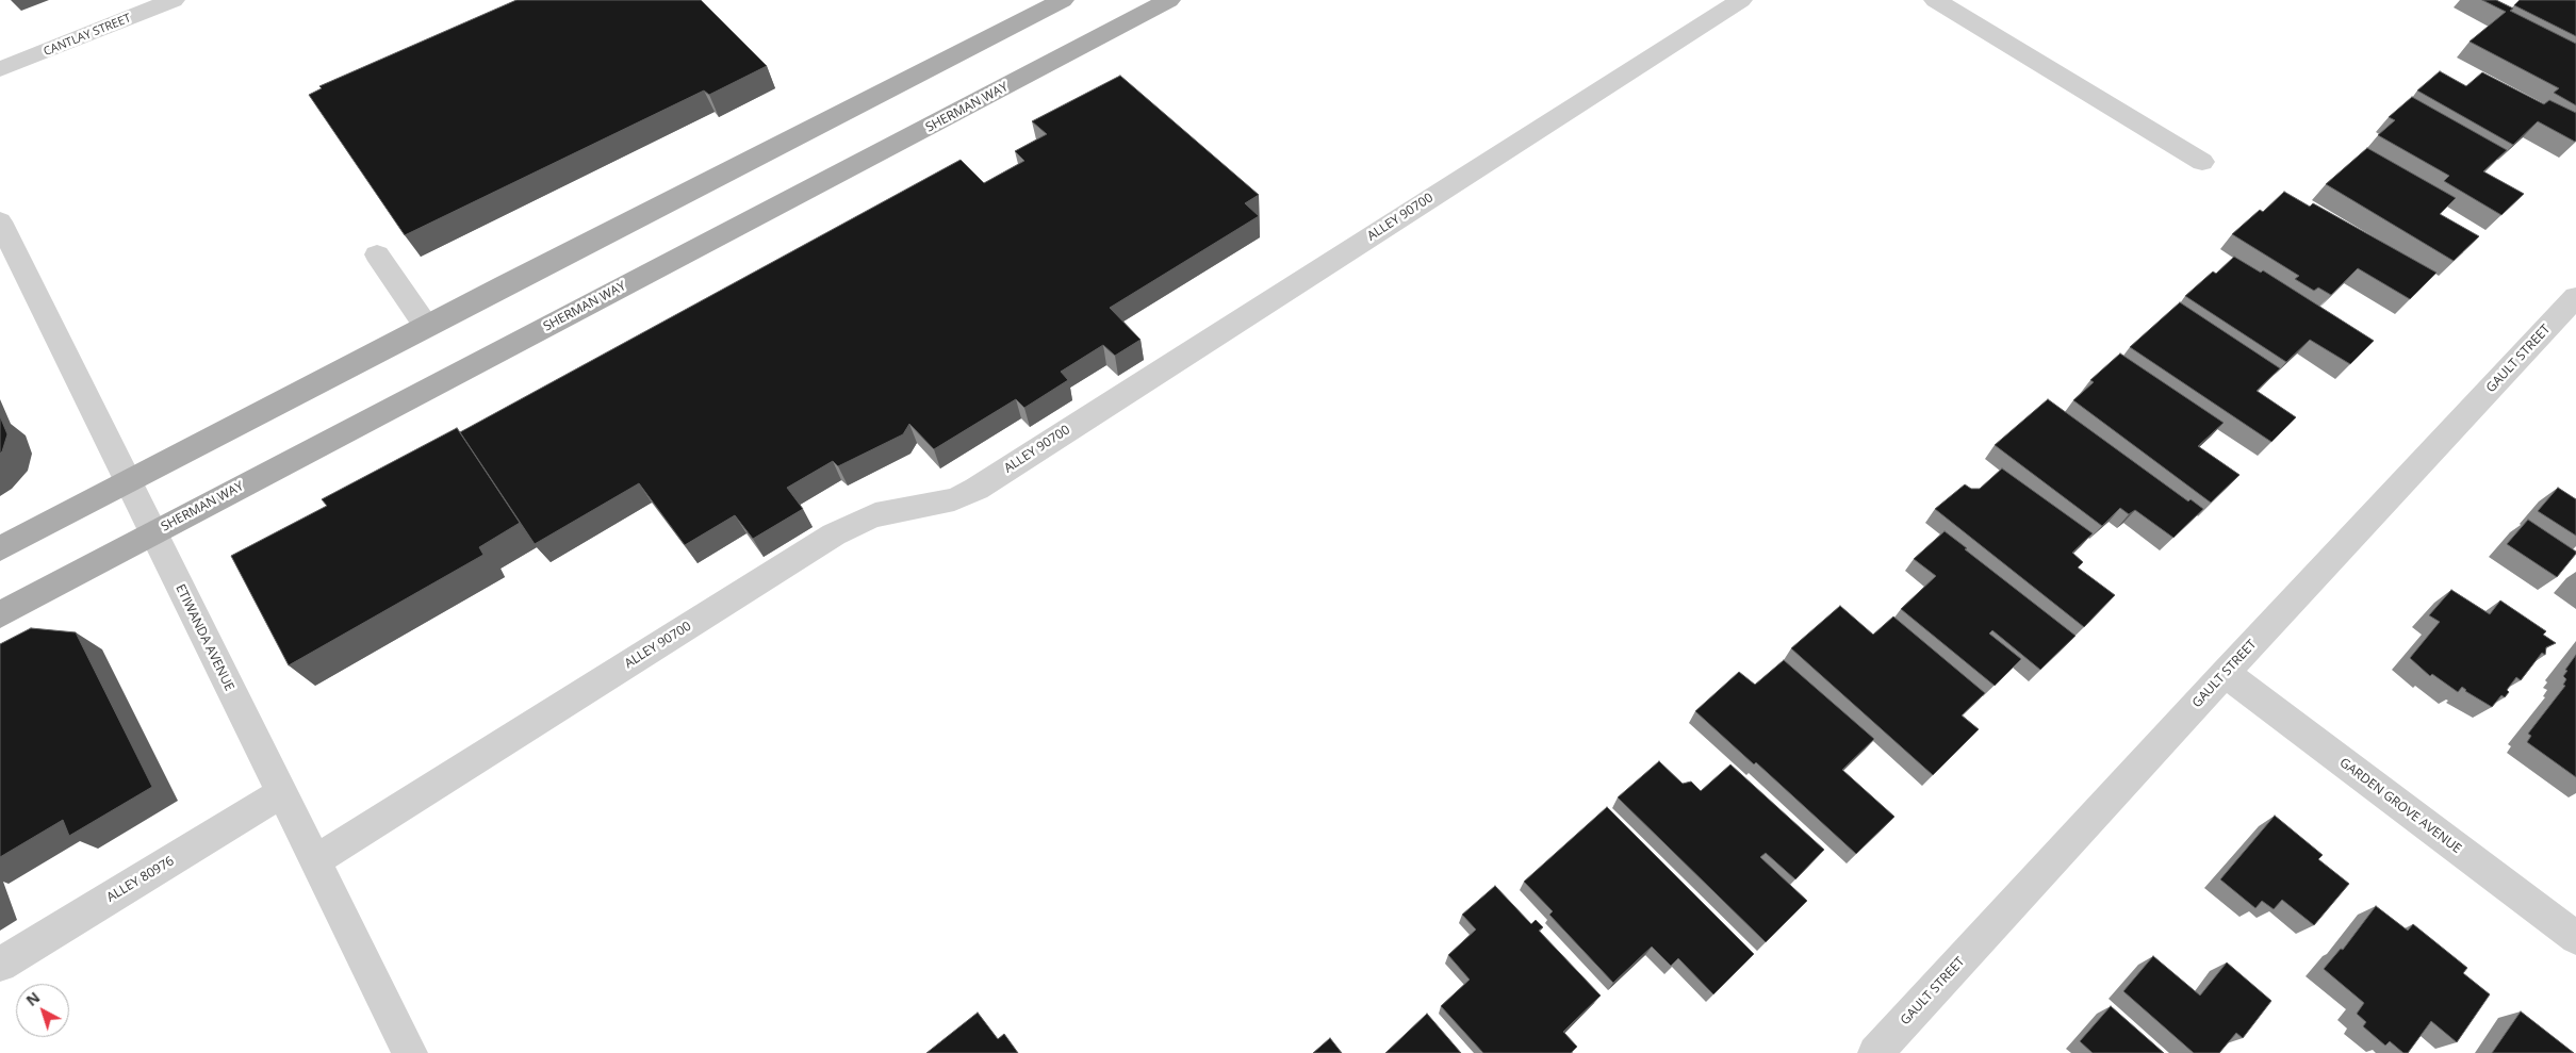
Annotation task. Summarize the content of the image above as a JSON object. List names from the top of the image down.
{
  "streets": {
    "main road": ["SHERMAN WAY"],
    "street": [
      "CANTLAY STREET",
      "ALLEY 90700",
      "GAULT STREET",
      "ETIWANDA AVENUE",
      "GARDEN GROVE AVENUE",
      "ALLEY 80976"
    ]
  },
  "crossings": [
    ["SHERMAN WAY", "ETIWANDA AVENUE"],
    ["ALLEY 90700", "ETIWANDA AVENUE"],
    ["GAULT STREET", "GARDEN GROVE AVENUE"],
    ["ETIWANDA AVENUE", "ALLEY 80976"]
  ],
  "north": "top left"
}
